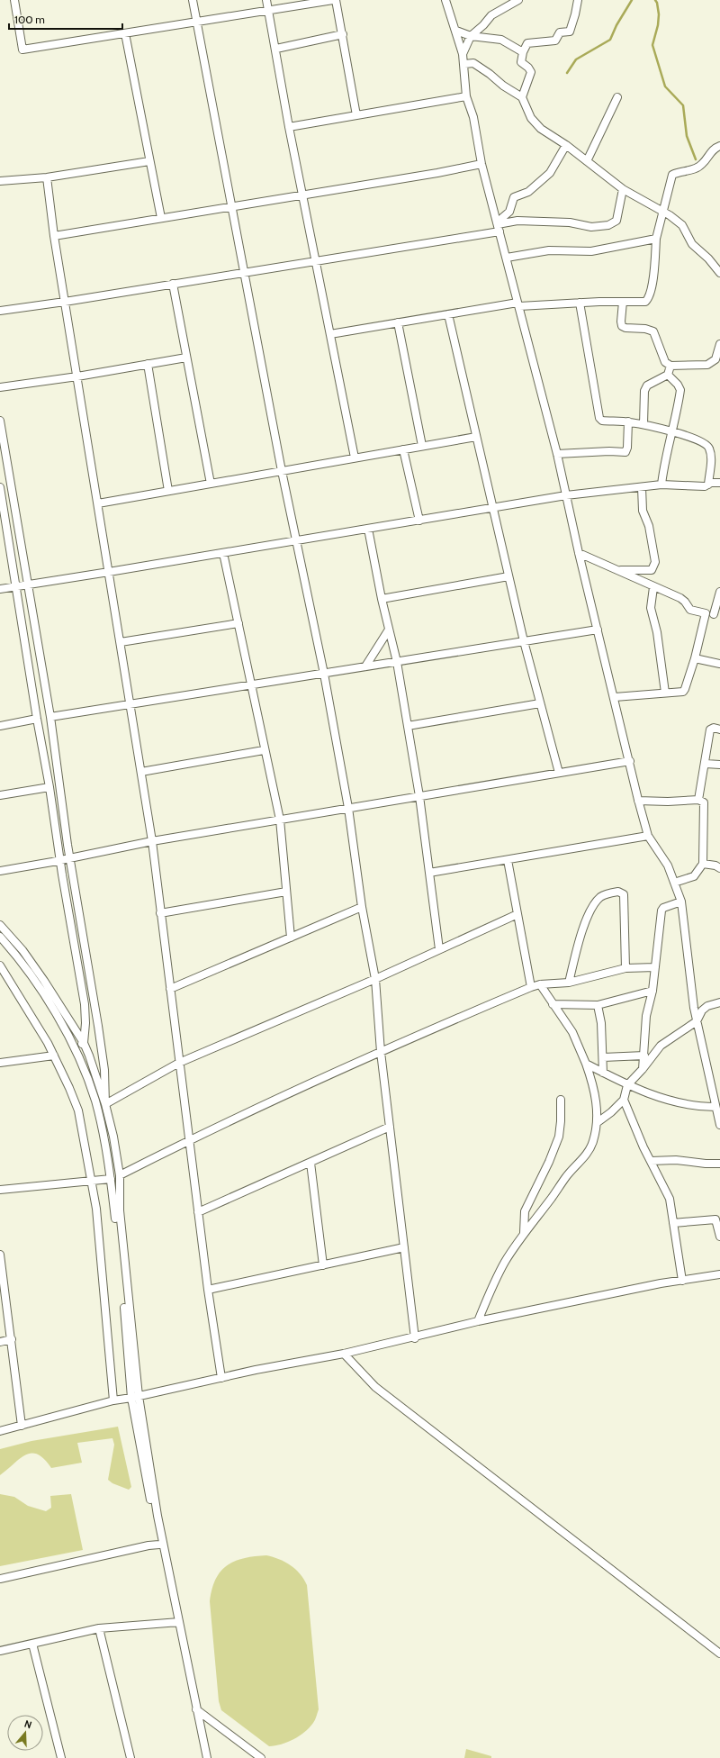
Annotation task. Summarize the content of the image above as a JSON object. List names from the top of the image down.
{
  "scale_bar": "100 m",
  "north": "top"
}
